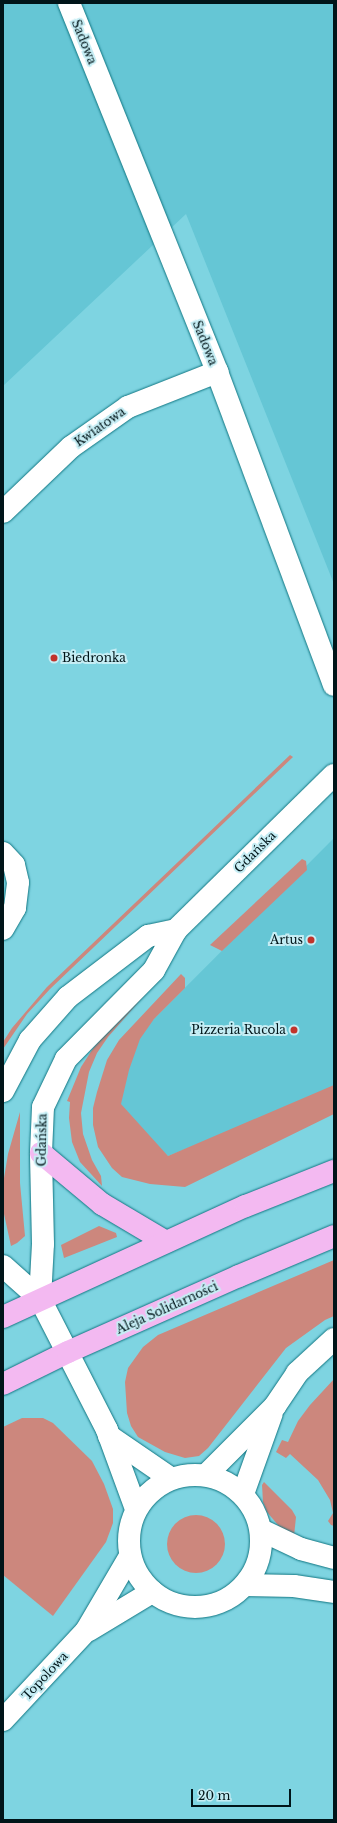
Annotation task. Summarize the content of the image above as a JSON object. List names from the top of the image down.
{
  "streets": {
    "main road": ["Aleja Solidarności"],
    "street": [
      "Sadowa",
      "Kwiatowa",
      "Gdańska",
      "Topolowa"
    ]
  },
  "crossings": [
    ["Sadowa", "Kwiatowa"]
  ],
  "places": ["Biedronka", "Artus", "Pizzeria Rucola"],
  "scale_bar": "20 m"
}
